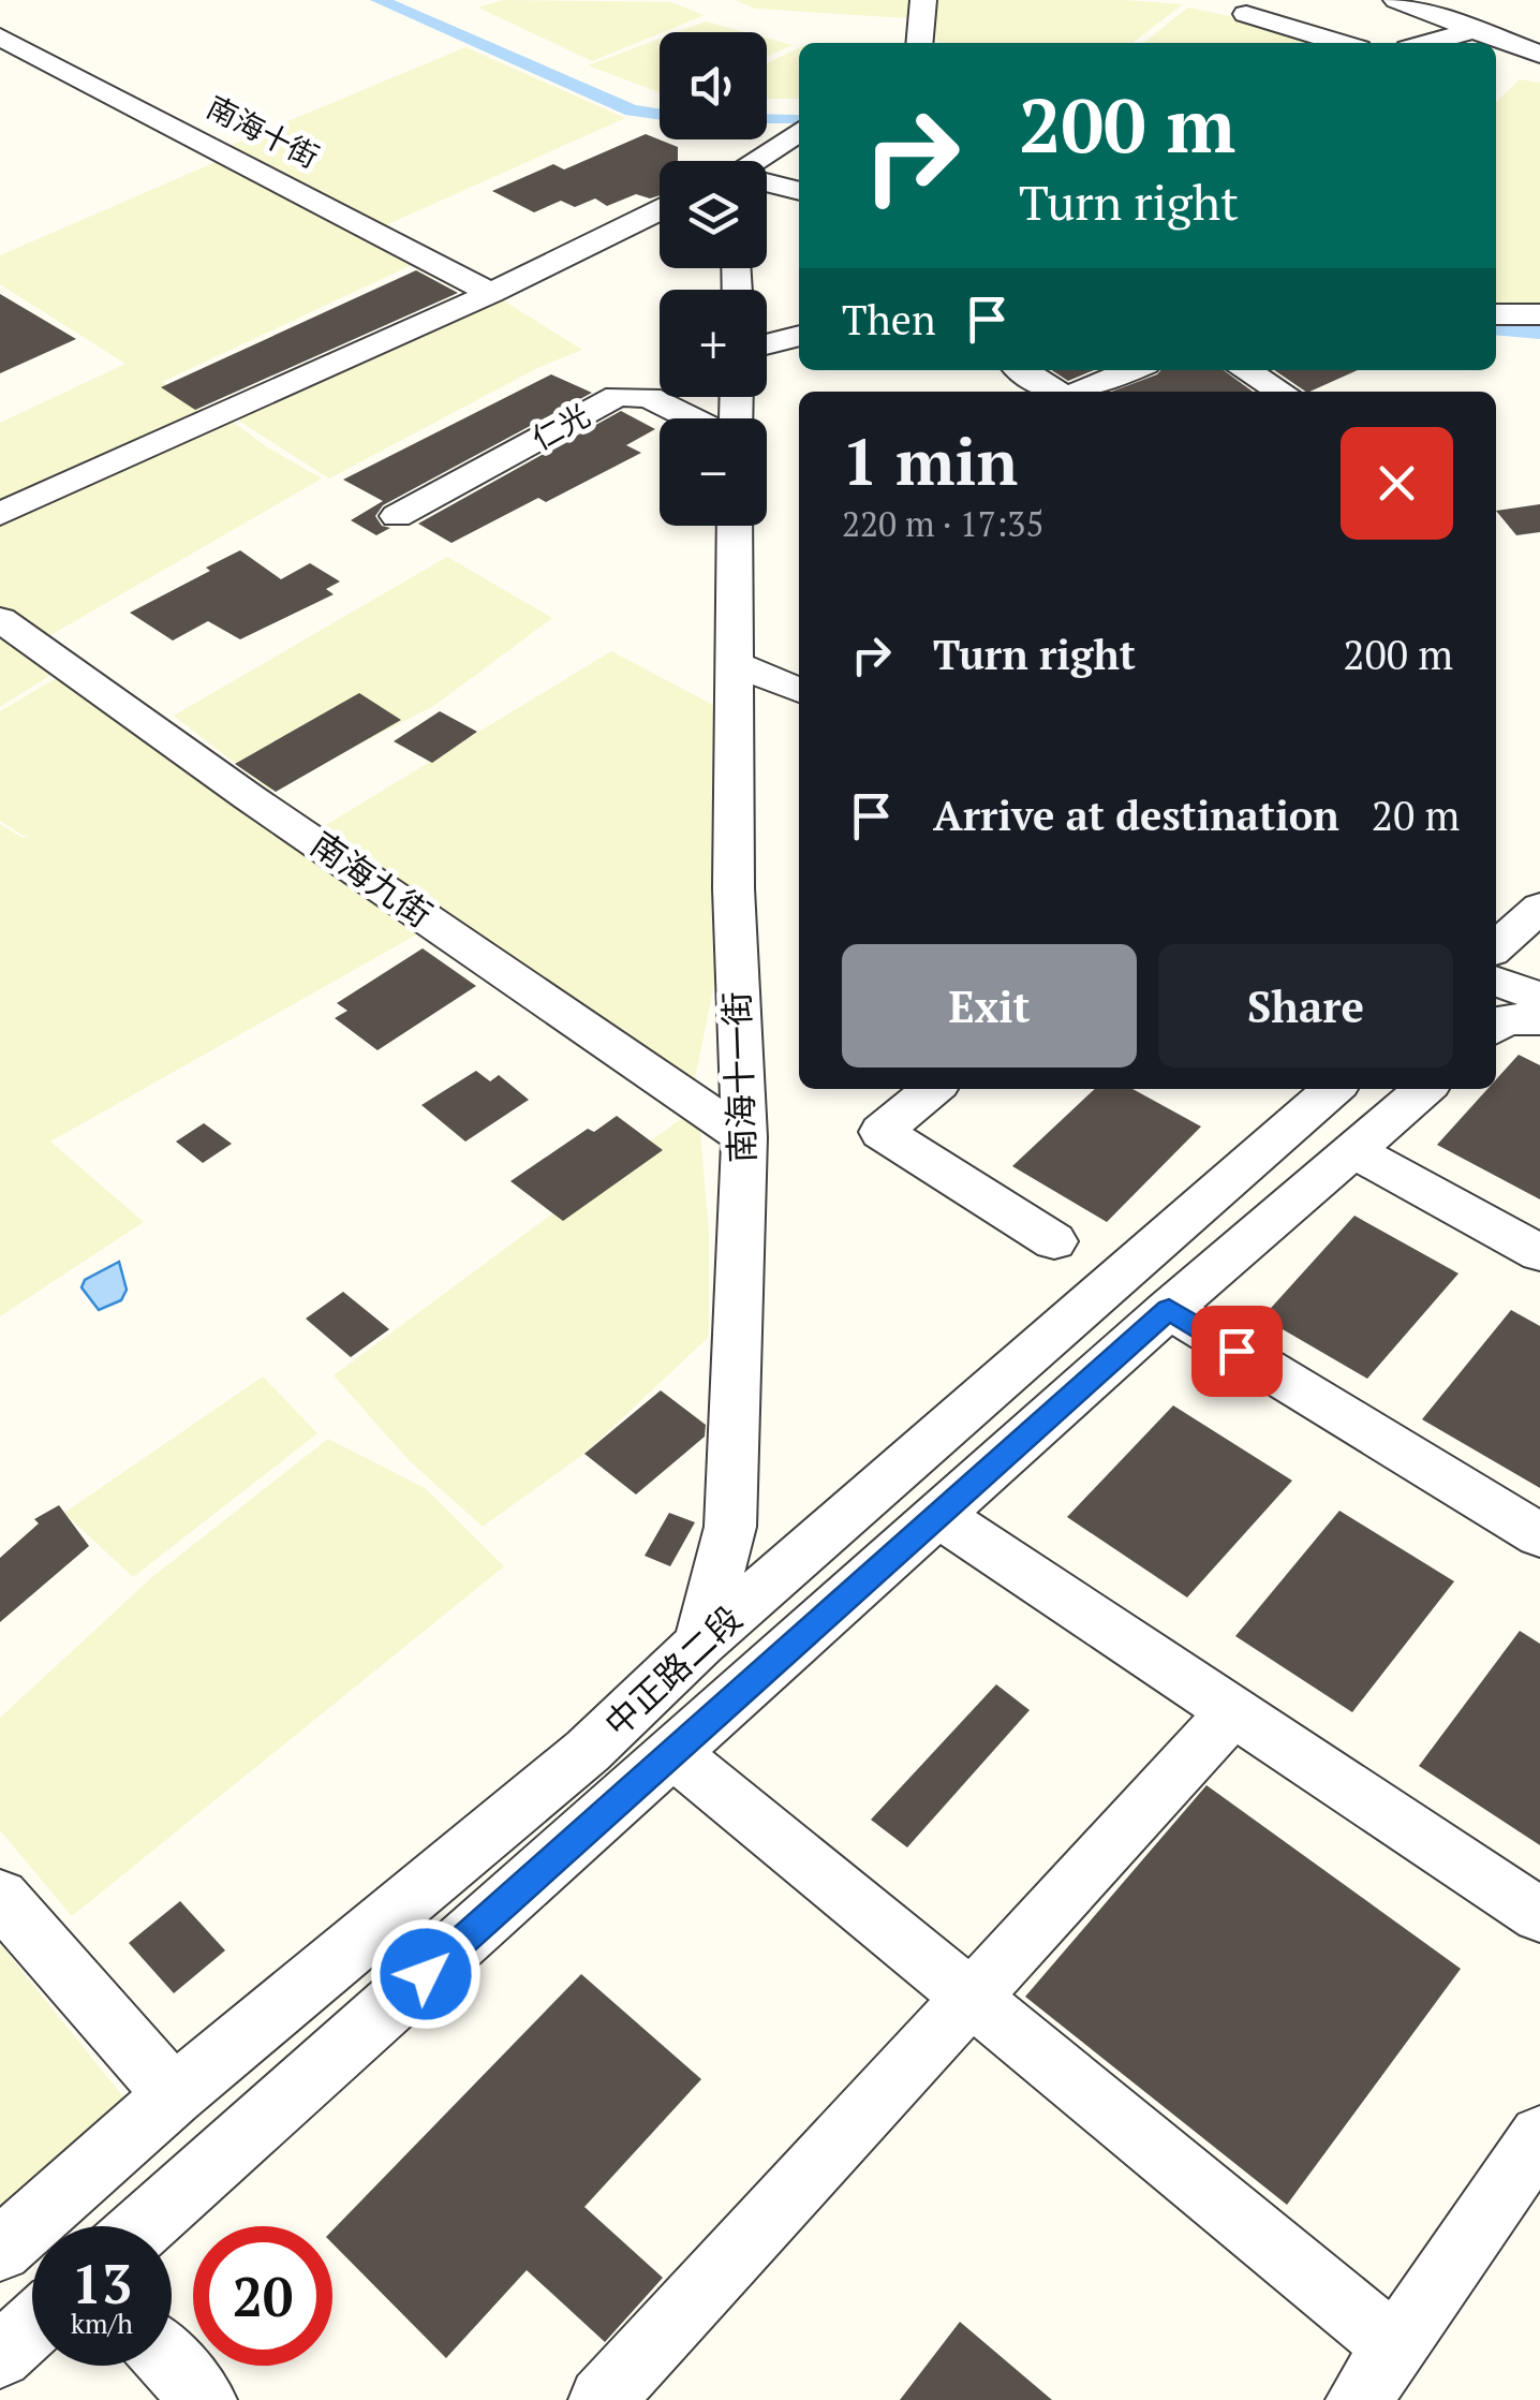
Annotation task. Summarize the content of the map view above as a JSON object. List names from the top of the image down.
{
  "streets": {
    "street": [
      "南海十街",
      "仁光",
      "南海九街",
      "南海十一街",
      "中正路二段"
    ]
  },
  "crossings": [
    ["南海九街", "南海十一街"],
    ["南海十一街", "中正路二段"]
  ],
  "page": {
    "map_buttons": ["+", "−"],
    "turn": ["200 m", "Turn right"],
    "then": "Then",
    "heading": ["1 min", "220 m · 17:35"],
    "list": [
      {
        "name": "Turn right",
        "value": "200 m"
      },
      {
        "name": "Arrive at destination",
        "value": "20 m"
      }
    ],
    "buttons": ["Exit", "Share"],
    "speed": "13 km/h",
    "limit": "20"
  }
}
